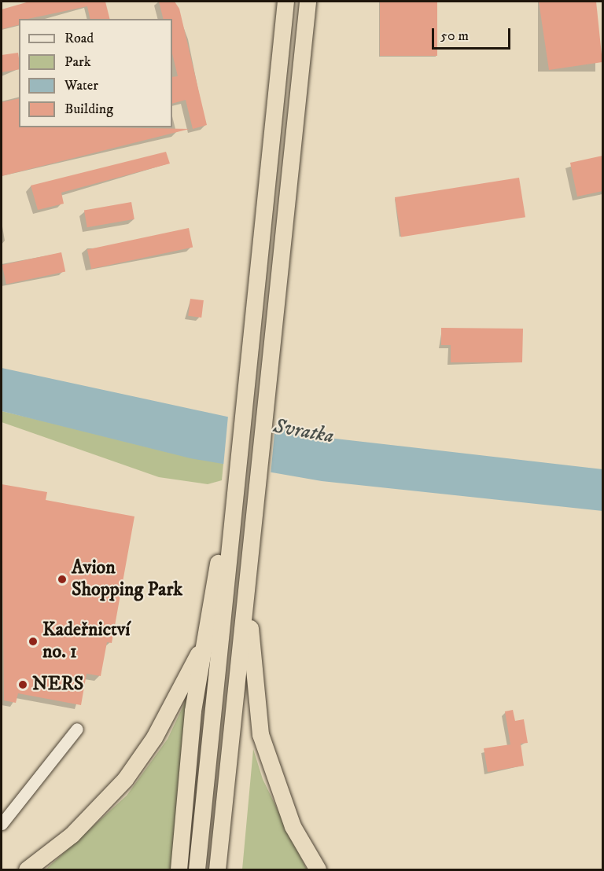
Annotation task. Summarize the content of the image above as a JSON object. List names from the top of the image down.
{
  "water": ["Svratka"],
  "places": ["Avion Shopping Park", "Kadeřnictví no. 1", "NERS"],
  "legend": [
    "Road",
    "Park",
    "Water",
    "Building"
  ],
  "scale_bar": "50 m"
}
